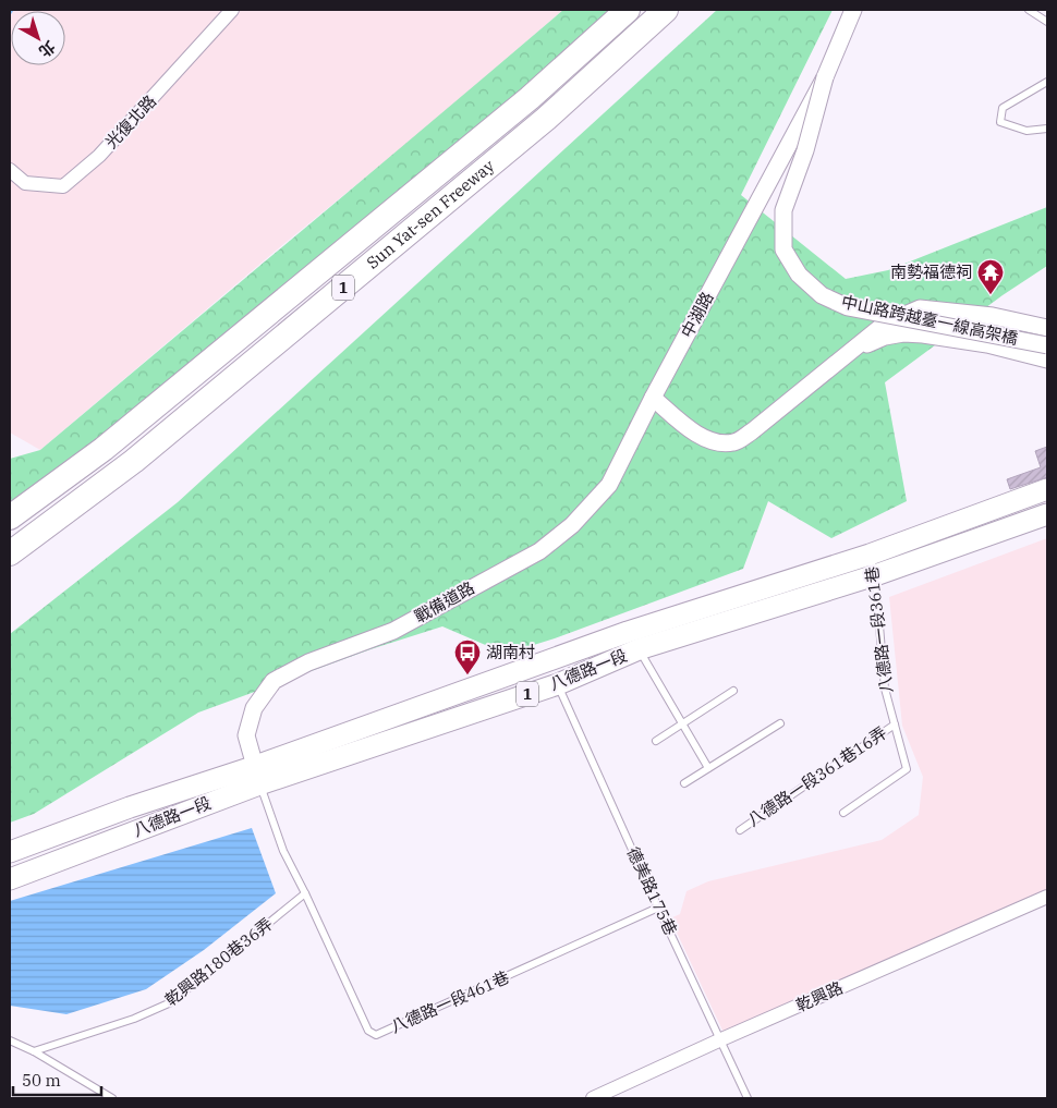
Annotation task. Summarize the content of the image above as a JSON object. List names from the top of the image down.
{
  "streets": {
    "highway": ["Sun Yat-sen Freeway", "1"],
    "main road": ["八德路一段"],
    "street": [
      "光復北路",
      "中湖路",
      "中山路跨越臺一線高架橋",
      "戰備道路",
      "乾興路"
    ],
    "lane": [
      "八德路一段361巷",
      "八德路一段361巷16弄",
      "德美路175巷",
      "乾興路180巷36弄",
      "八德路一段461巷"
    ]
  },
  "crossings": [
    ["中湖路", "中山路跨越臺一線高架橋"],
    ["中湖路", "戰備道路"],
    ["戰備道路", "八德路一段"],
    ["戰備道路", "八德路一段461巷"],
    ["八德路一段361巷", "八德路一段"],
    ["八德路一段361巷", "八德路一段361巷16弄"],
    ["八德路一段", "德美路175巷"],
    ["八德路一段", "八德路一段461巷"],
    ["德美路175巷", "乾興路"],
    ["德美路175巷", "八德路一段461巷"],
    ["乾興路180巷36弄", "八德路一段461巷"]
  ],
  "places": {
    "temple": ["南勢福德祠"],
    "bus stop": ["湖南村"]
  },
  "scale_bar": "50 m",
  "north": "bottom right"
}
